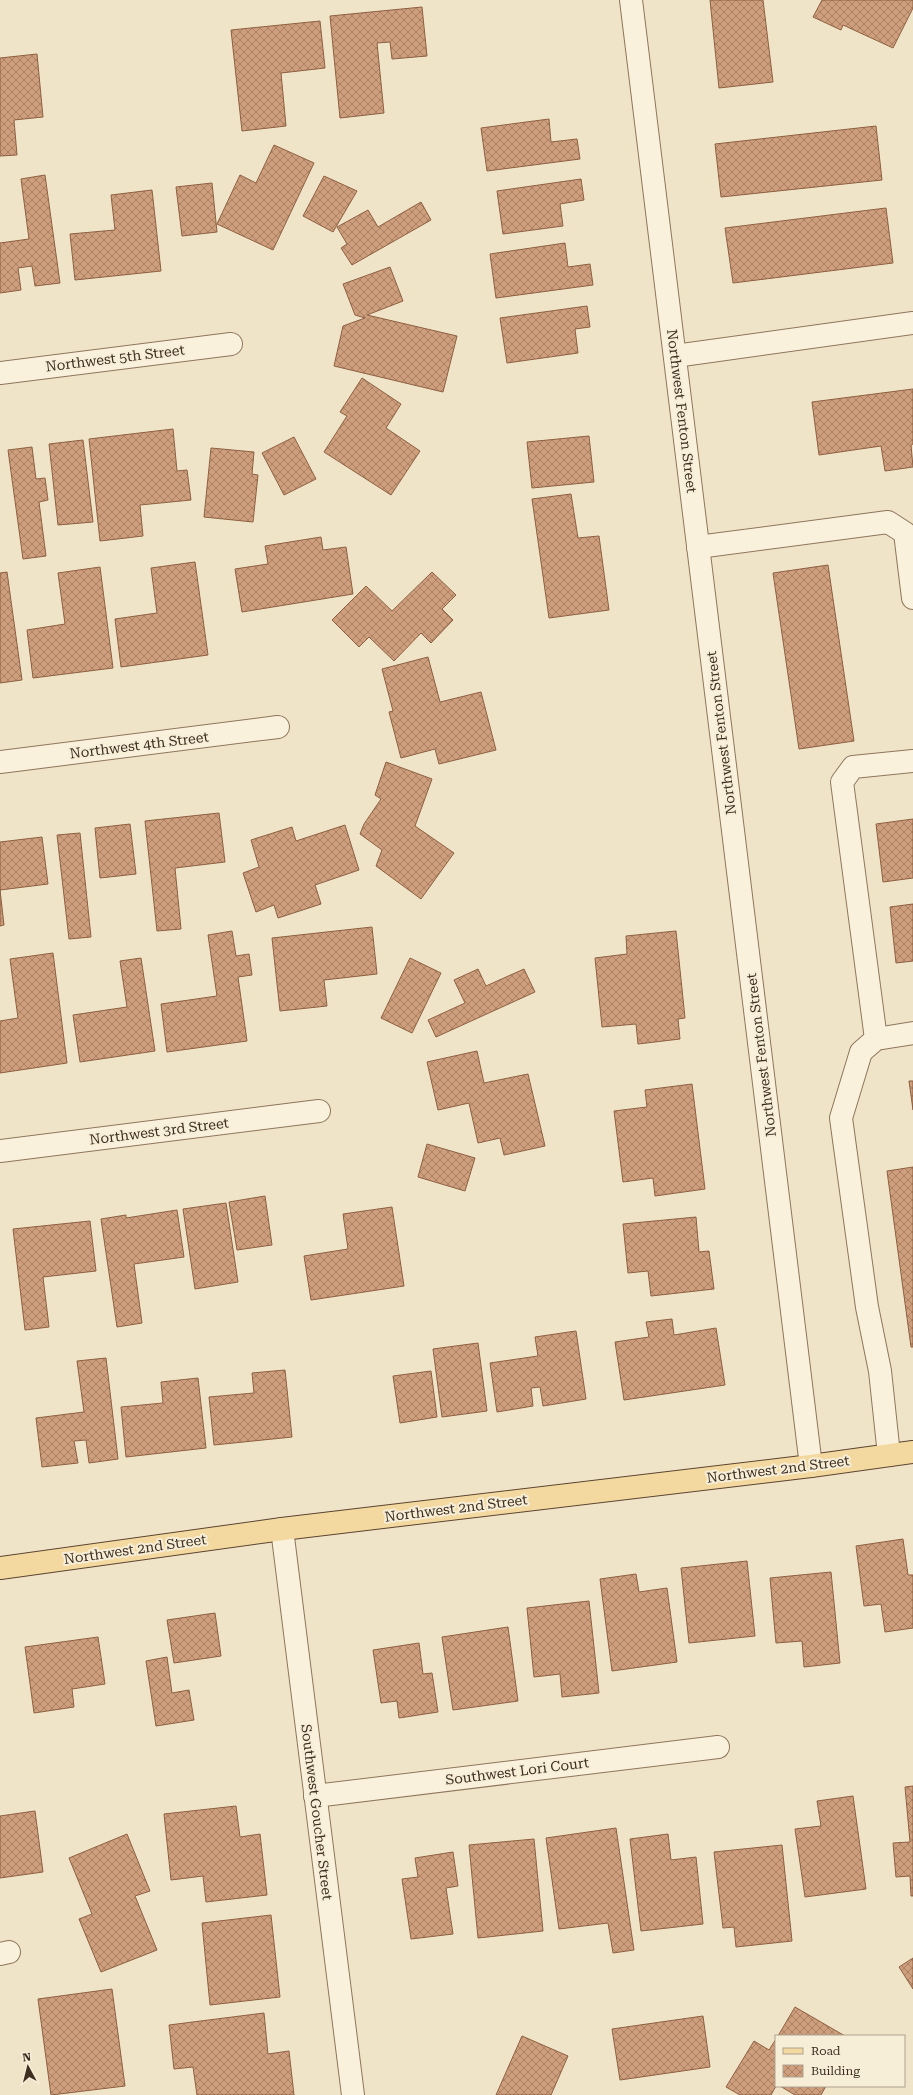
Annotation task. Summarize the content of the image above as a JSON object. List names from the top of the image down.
{
  "streets": {
    "main road": ["Northwest 2nd Street"],
    "street": [
      "Northwest 5th Street",
      "Northwest Fenton Street",
      "Northwest 4th Street",
      "Northwest 3rd Street",
      "Southwest Lori Court",
      "Southwest Goucher Street"
    ]
  },
  "crossings": [
    ["Northwest Fenton Street", "Northwest 2nd Street"],
    ["Northwest 2nd Street", "Southwest Goucher Street"],
    ["Southwest Lori Court", "Southwest Goucher Street"]
  ],
  "legend": ["Road", "Building"],
  "north": "top"
}
